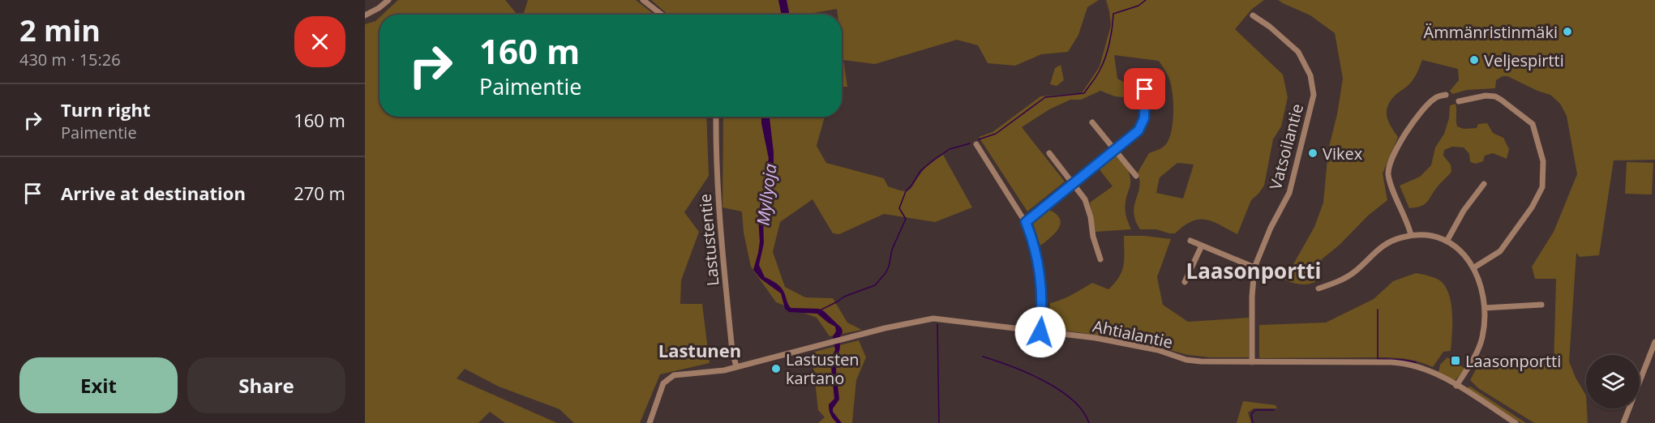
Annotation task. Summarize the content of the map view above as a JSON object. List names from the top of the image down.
{
  "streets": {
    "street": ["Vatsoilantie", "Lastustentie", "Ahtialantie"]
  },
  "crossings": [
    ["Vatsoilantie", "Ahtialantie"],
    ["Lastustentie", "Ahtialantie"]
  ],
  "districts": ["Laasonportti", "Lastunen"],
  "water": ["Myllyoja"],
  "places": {
    "other": [
      "Ämmänristinmäki",
      "Veljespirtti",
      "Vikex",
      "Lastusten kartano"
    ],
    "transit": ["Laasonportti"]
  },
  "page": {
    "heading": ["2 min", "430 m · 15:26"],
    "turn": ["160 m", "Paimentie"],
    "list": [
      {
        "name": "Turn right",
        "note": "Paimentie",
        "value": "160 m"
      },
      {
        "name": "Arrive at destination",
        "value": "270 m"
      }
    ],
    "buttons": ["Exit", "Share"]
  }
}
